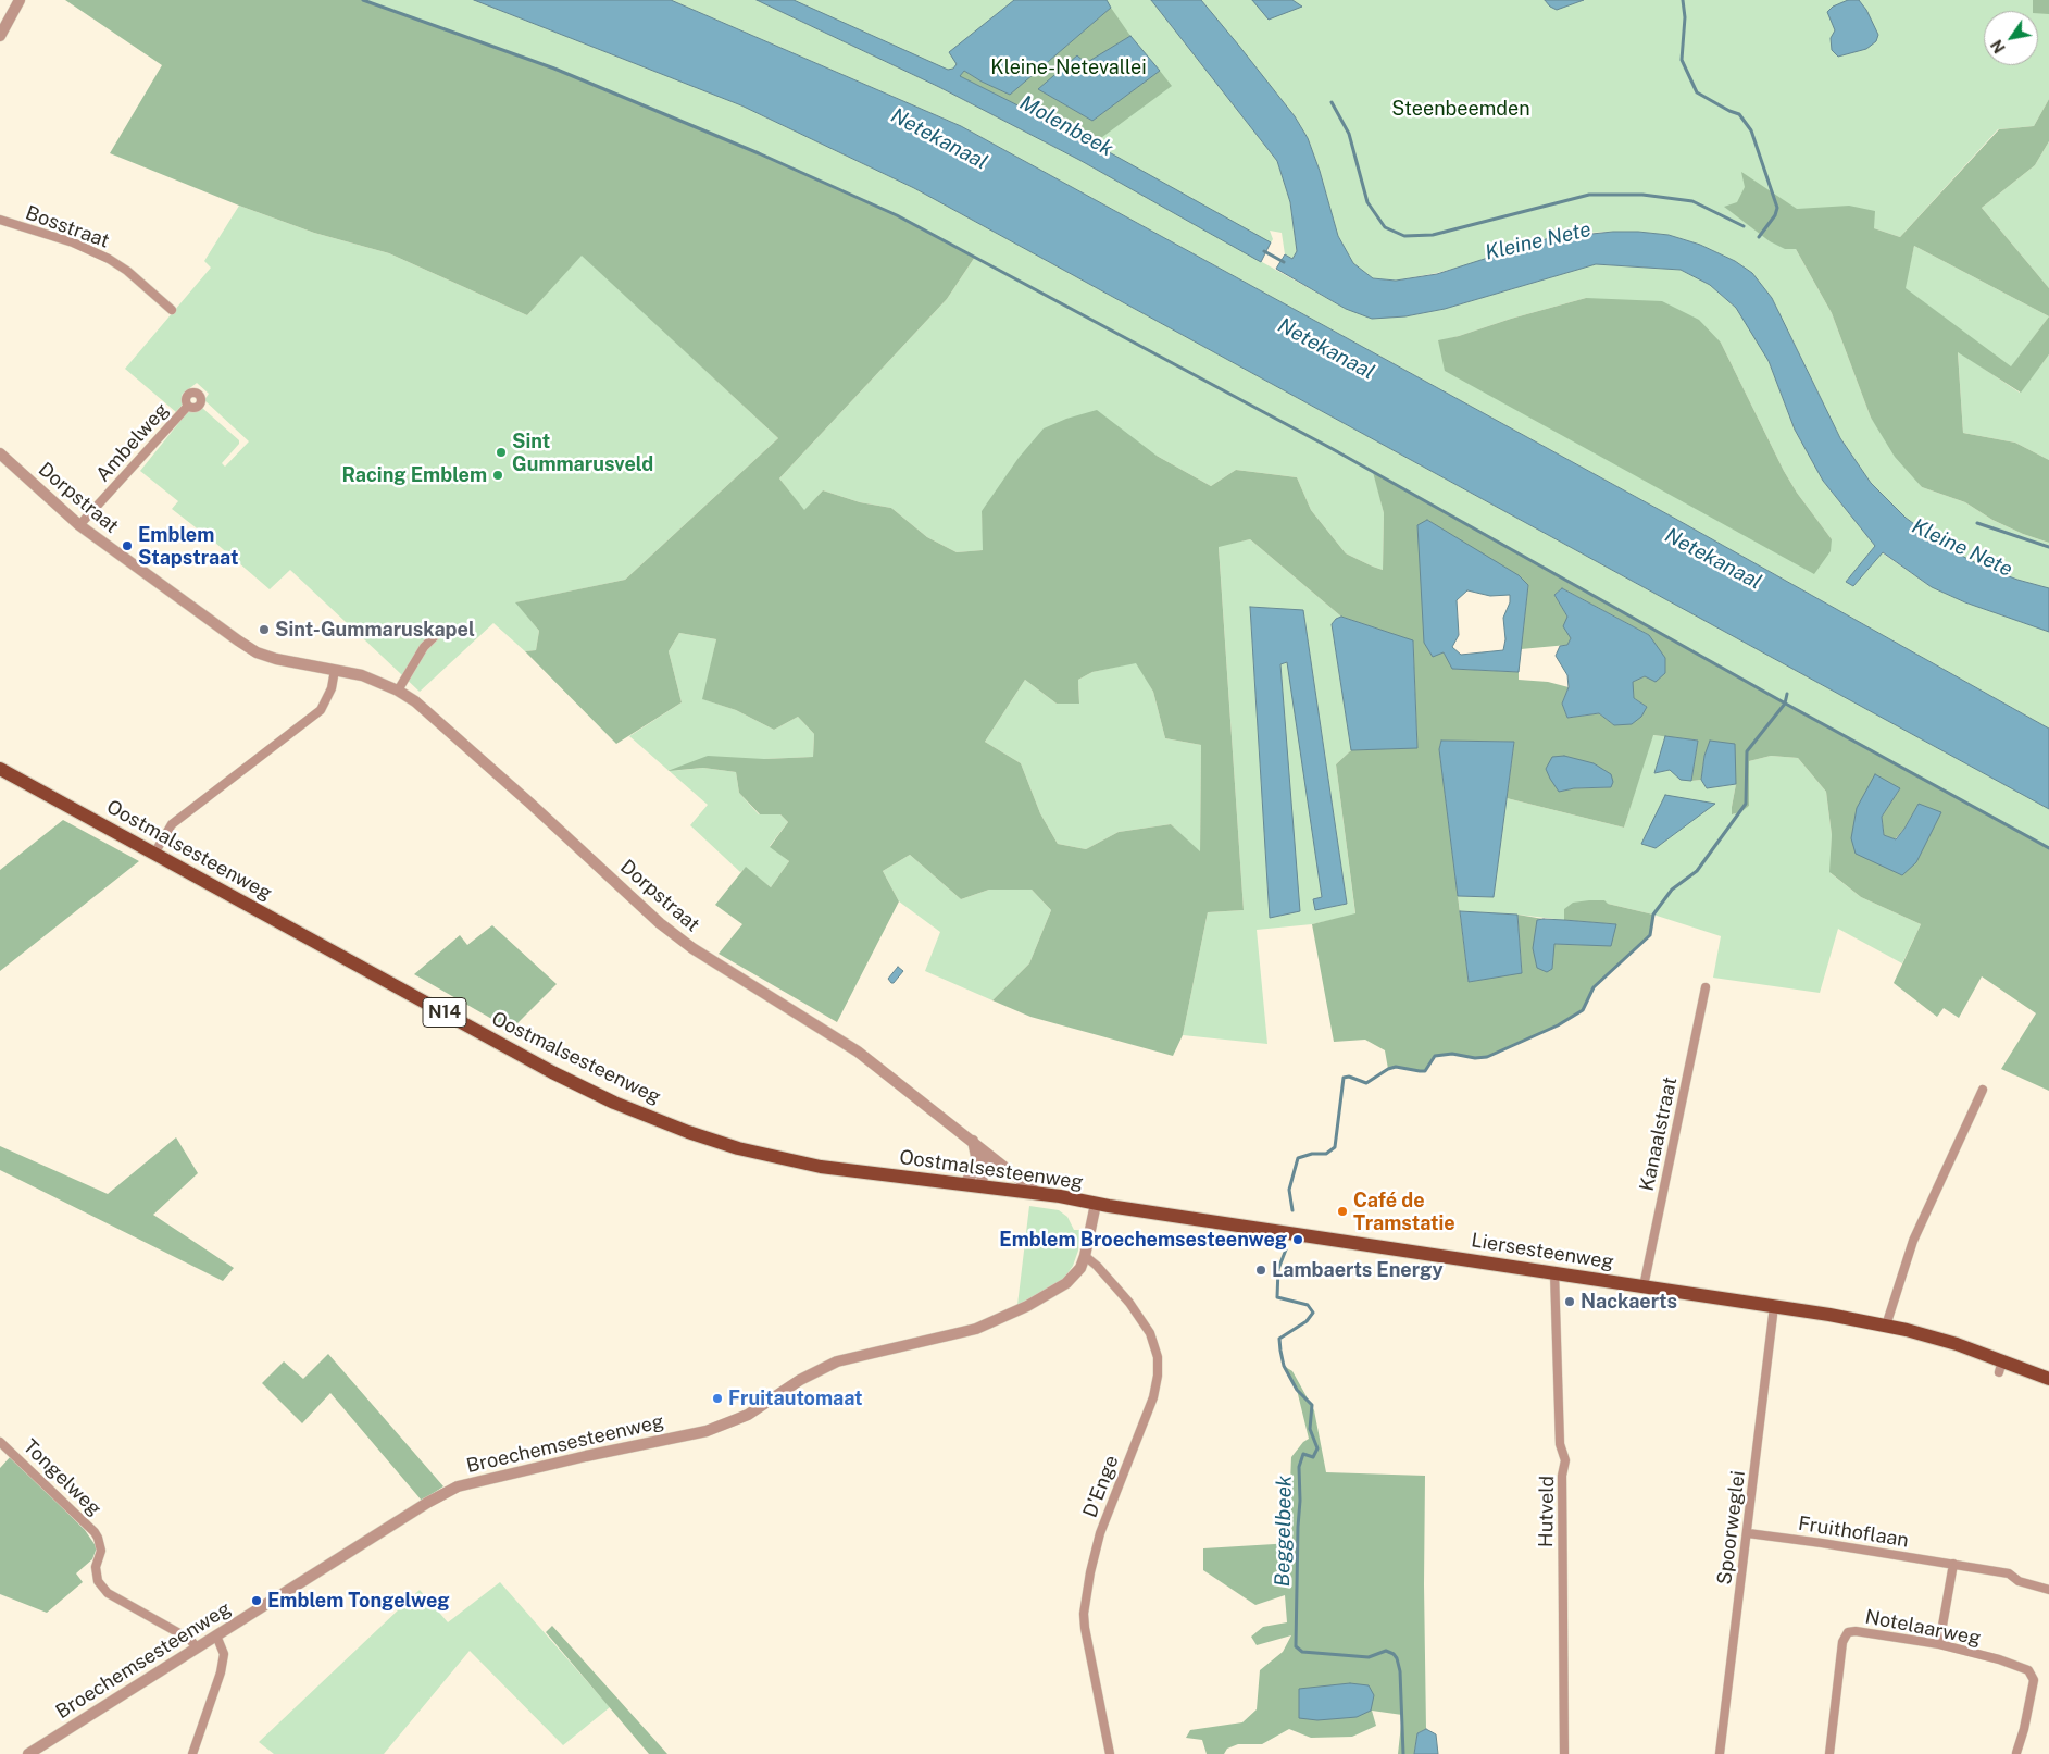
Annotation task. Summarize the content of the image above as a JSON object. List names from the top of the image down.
{
  "streets": {
    "main road": ["Oostmalsesteenweg", "N14", "Liersesteenweg"],
    "street": [
      "Bosstraat",
      "Ambelweg",
      "Dorpstraat",
      "Kanaalstraat",
      "Broechemsesteenweg",
      "Tongelweg",
      "D'Enge",
      "Hutveld",
      "Spoorweglei",
      "Fruithoflaan",
      "Notelaarweg"
    ]
  },
  "crossings": [
    ["Ambelweg", "Dorpstraat"],
    ["Dorpstraat", "Oostmalsesteenweg"],
    ["Oostmalsesteenweg", "Liersesteenweg"],
    ["Oostmalsesteenweg", "Broechemsesteenweg"],
    ["Kanaalstraat", "Liersesteenweg"],
    ["Liersesteenweg", "Broechemsesteenweg"],
    ["Liersesteenweg", "Hutveld"],
    ["Liersesteenweg", "Spoorweglei"],
    ["Broechemsesteenweg", "Tongelweg"],
    ["Broechemsesteenweg", "D'Enge"],
    ["Spoorweglei", "Fruithoflaan"]
  ],
  "water": [
    "Molenbeek",
    "Netekanaal",
    "Kleine Nete",
    "Beggelbeek"
  ],
  "parks": ["Kleine-Netevallei", "Steenbeemden"],
  "places": [
    "Sint Gummarusveld",
    "Racing Emblem",
    "Emblem Stapstraat",
    "Sint-Gummaruskapel",
    "Café de Tramstatie",
    "Emblem Broechemsesteenweg",
    "Lambaerts Energy",
    "Nackaerts",
    "Fruitautomaat",
    "Emblem Tongelweg"
  ],
  "north": "bottom left"
}
